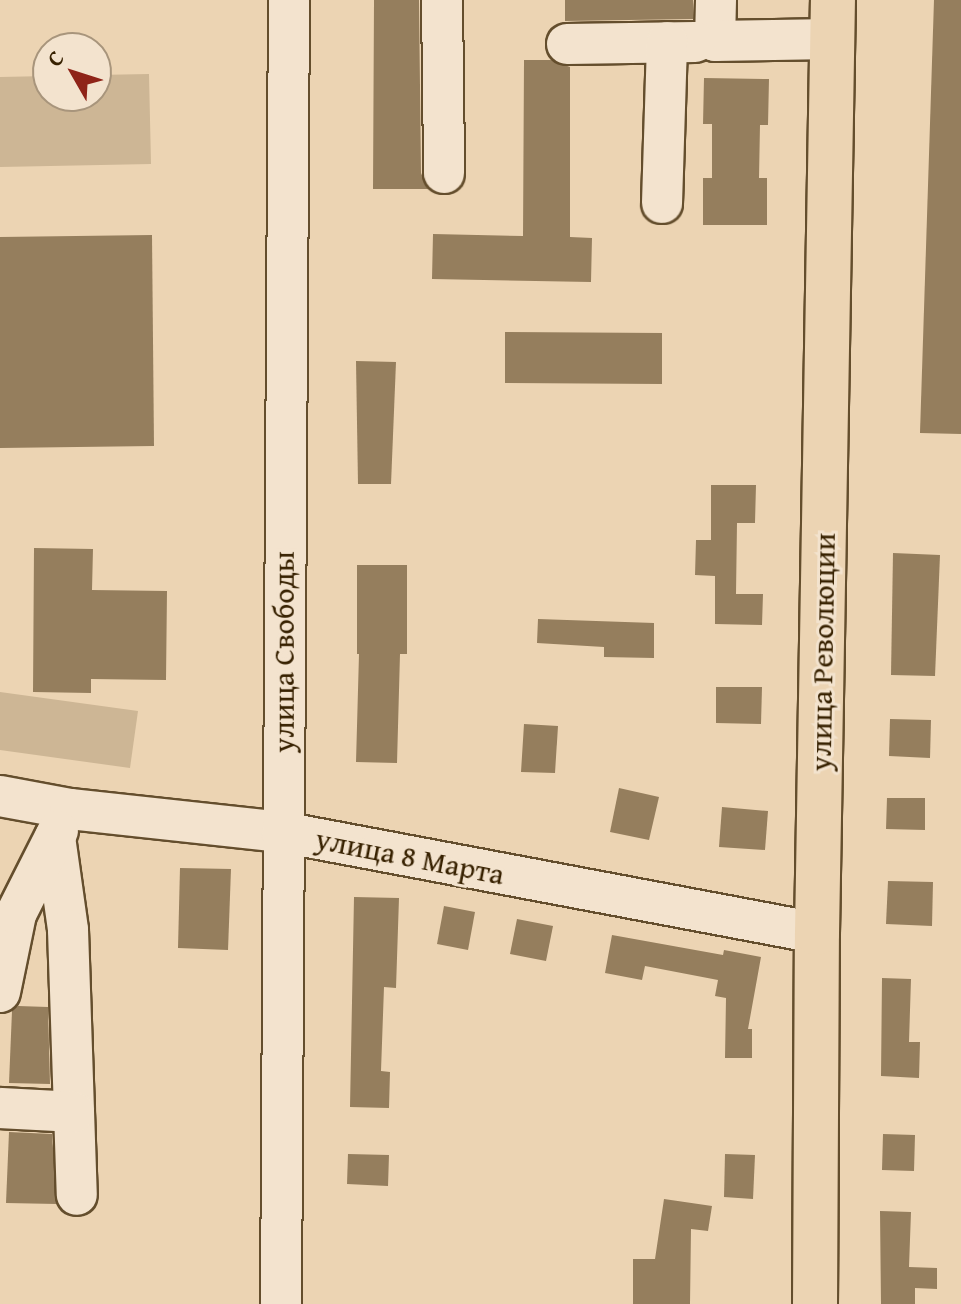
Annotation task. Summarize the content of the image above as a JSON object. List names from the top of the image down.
{
  "streets": {
    "main road": ["улица Революции"],
    "street": ["улица Свободы", "улица 8 Марта"]
  },
  "crossings": [
    ["улица Свободы", "улица 8 Марта"],
    ["улица Революции", "улица 8 Марта"]
  ],
  "north": "top left"
}
